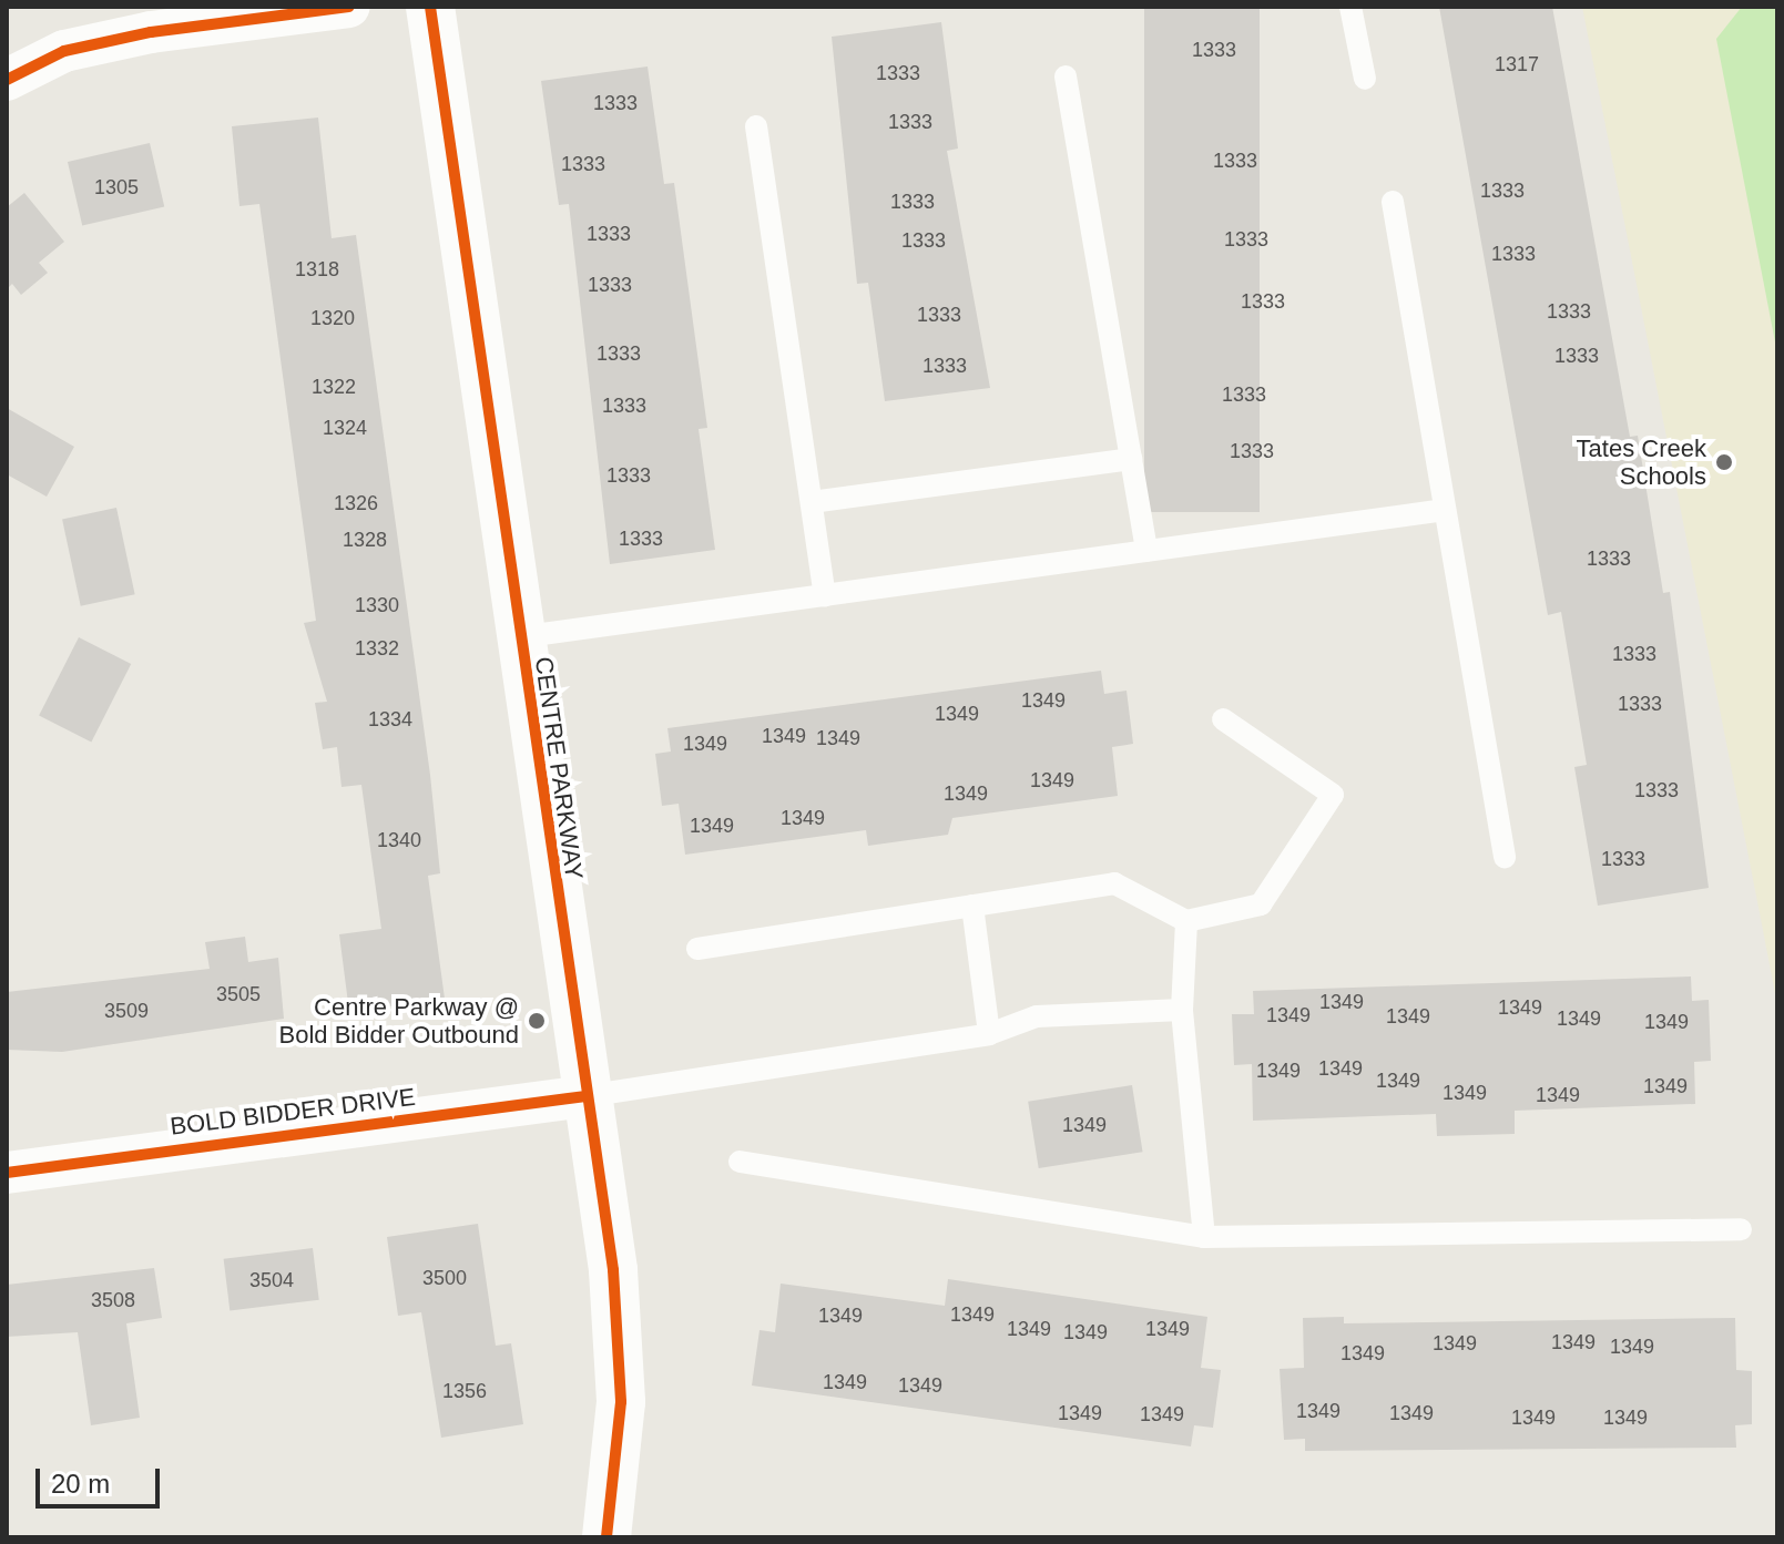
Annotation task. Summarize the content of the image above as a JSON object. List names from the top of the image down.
{
  "streets": {
    "street": ["CENTRE PARKWAY", "BOLD BIDDER DRIVE"]
  },
  "crossings": [
    ["CENTRE PARKWAY", "BOLD BIDDER DRIVE"]
  ],
  "places": ["Tates Creek Schools", "Centre Parkway @ Bold Bidder Outbound"],
  "house_numbers": [
    "1333",
    "1317",
    "1333",
    "1333",
    "1333",
    "1333",
    "1333",
    "1305",
    "1333",
    "1333",
    "1333",
    "1333",
    "1333",
    "1333",
    "1318",
    "1333",
    "1333",
    "1333",
    "1333",
    "1320",
    "1333",
    "1333",
    "1333",
    "1322",
    "1333",
    "1333",
    "1324",
    "1333",
    "1333",
    "1326",
    "1333",
    "1328",
    "1333",
    "1330",
    "1332",
    "1333",
    "1349",
    "1333",
    "1349",
    "1334",
    "1349",
    "1349",
    "1349",
    "1349",
    "1333",
    "1349",
    "1349",
    "1349",
    "1340",
    "1333",
    "3505",
    "1349",
    "1349",
    "3509",
    "1349",
    "1349",
    "1349",
    "1349",
    "1349",
    "1349",
    "1349",
    "1349",
    "1349",
    "1349",
    "1349",
    "3500",
    "3504",
    "3508",
    "1349",
    "1349",
    "1349",
    "1349",
    "1349",
    "1349",
    "1349",
    "1349",
    "1349",
    "1349",
    "1349",
    "1356",
    "1349",
    "1349",
    "1349",
    "1349",
    "1349",
    "1349"
  ],
  "scale_bar": "20 m"
}
